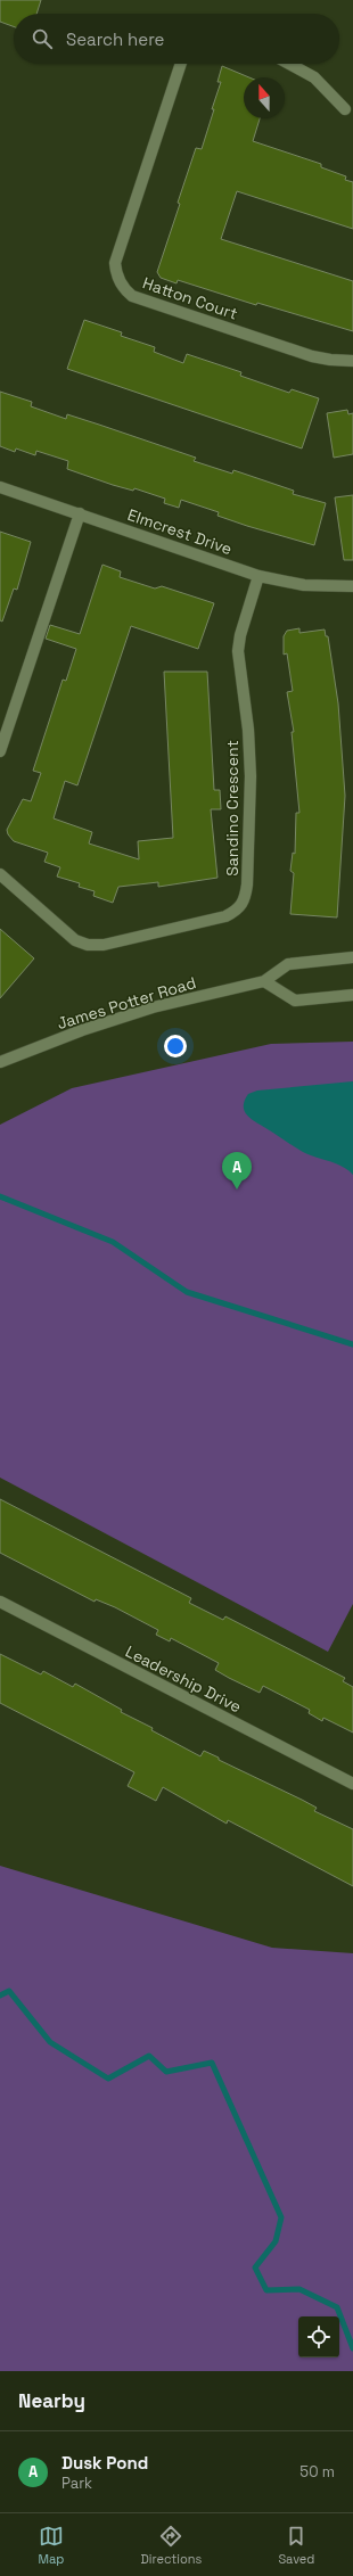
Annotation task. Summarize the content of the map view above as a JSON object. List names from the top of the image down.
{
  "streets": {
    "street": [
      "Hatton Court",
      "Elmcrest Drive",
      "Sandino Crescent",
      "James Potter Road",
      "Leadership Drive"
    ]
  },
  "crossings": [
    ["Elmcrest Drive", "Sandino Crescent"]
  ],
  "north": "top",
  "page": {
    "search": "Search here",
    "pins": "A",
    "heading": "Nearby",
    "list": [
      {
        "mark": "A",
        "name": "Dusk Pond",
        "note": "Park",
        "value": "50 m"
      }
    ],
    "nav": ["Map", "Directions", "Saved"]
  }
}
